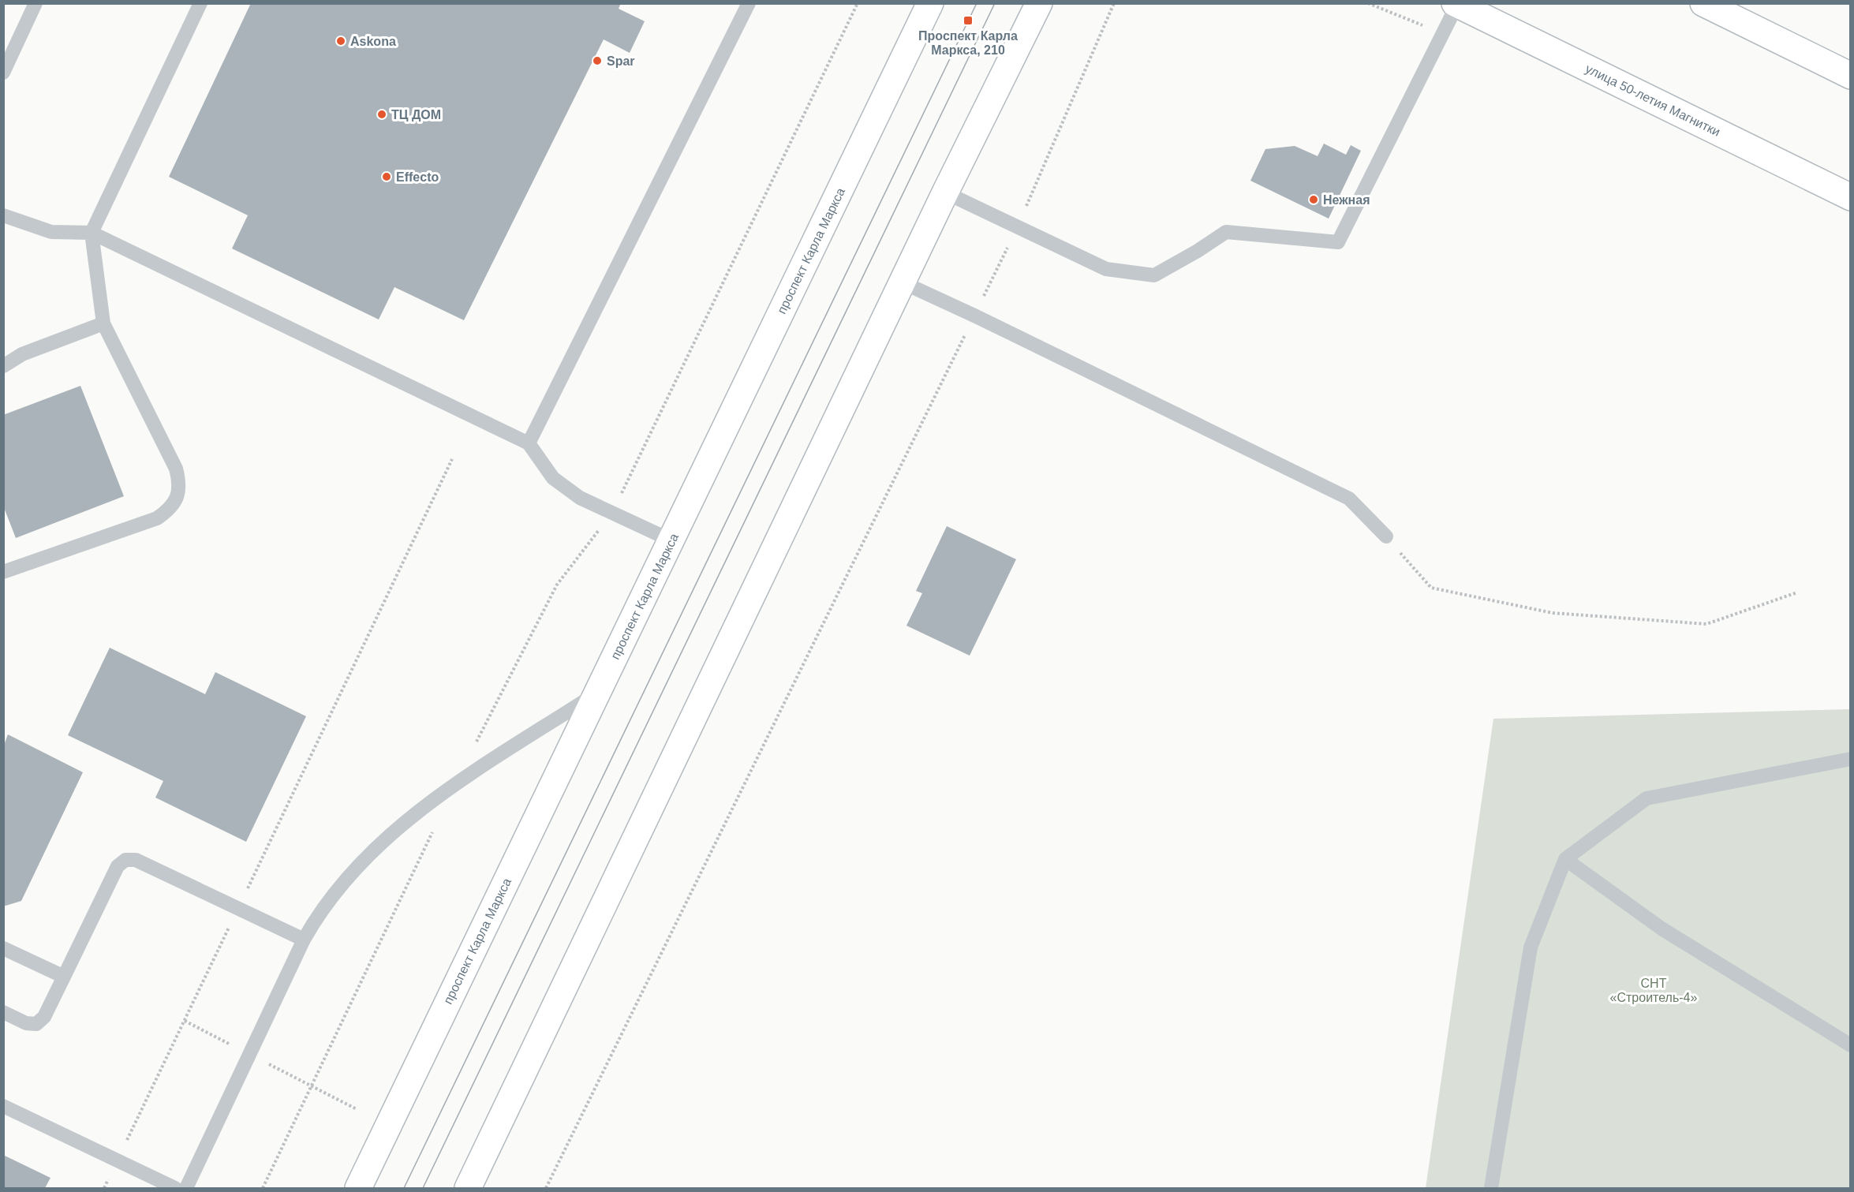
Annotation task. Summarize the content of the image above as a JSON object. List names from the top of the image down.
{
  "streets": {
    "main road": ["улица 50-летия Магнитки", "проспект Карла Маркса"]
  },
  "parks": ["СНТ «Строитель-4»"],
  "places": {
    "transit": ["Проспект Карла Маркса, 210"],
    "other": [
      "Askona",
      "Spar",
      "ТЦ ДОМ",
      "Effecto",
      "Нежная"
    ]
  }
}
